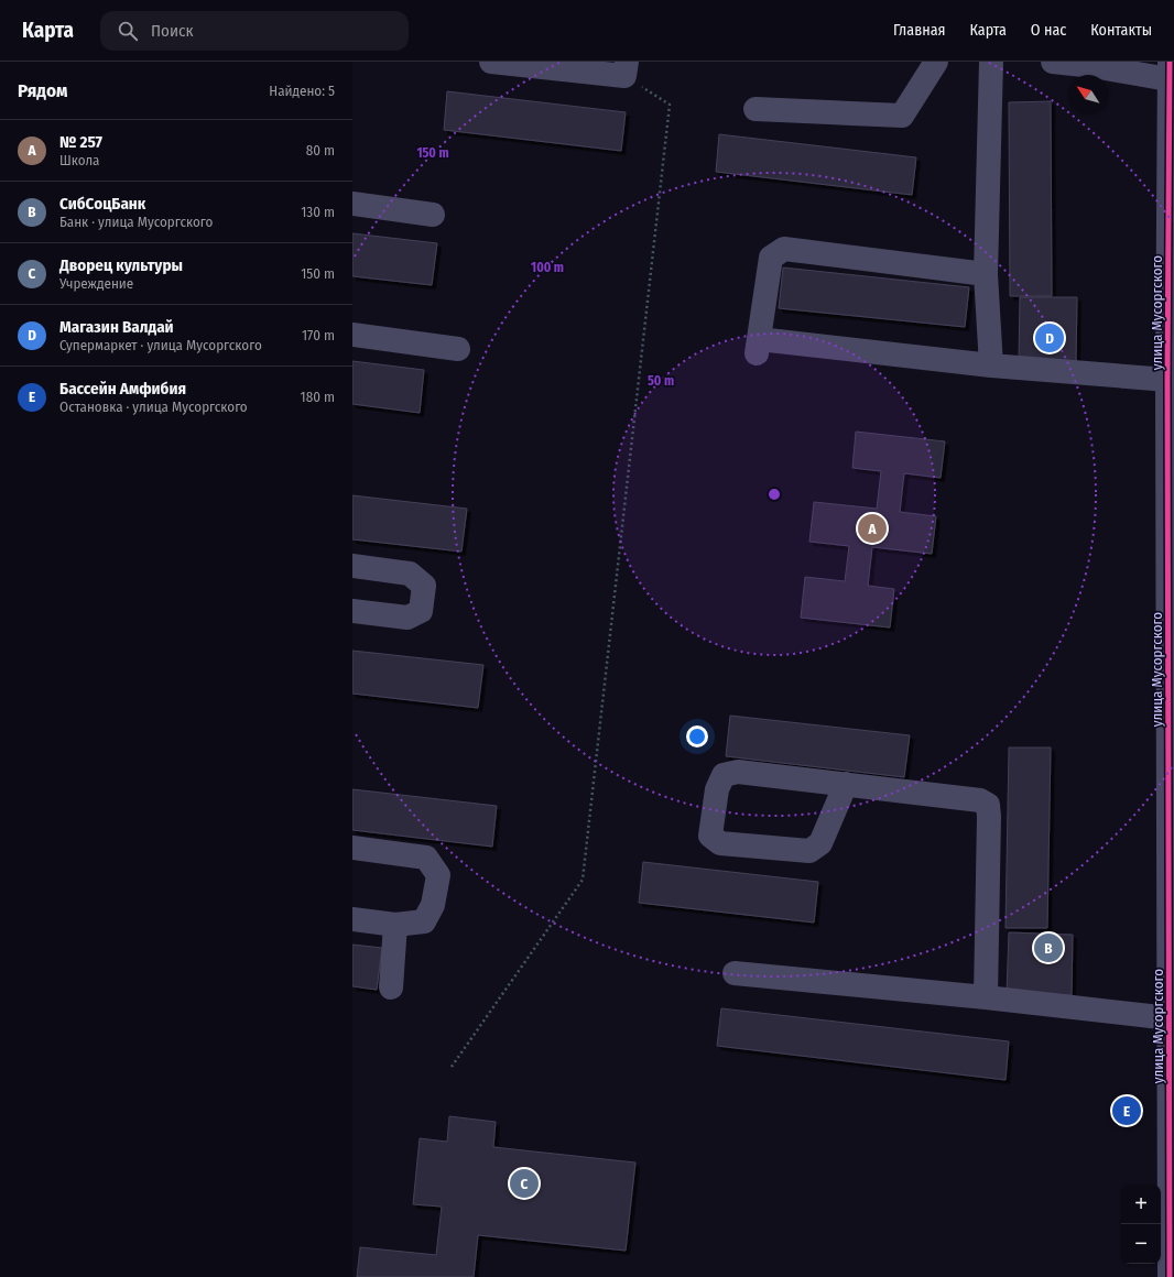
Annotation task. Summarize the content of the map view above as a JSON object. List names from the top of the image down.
{
  "streets": {
    "street": ["улица Мусоргского"]
  },
  "north": "top left",
  "page": {
    "header": "Карта",
    "search": "Поиск",
    "nav": [
      "Главная",
      "Карта",
      "О нас",
      "Контакты"
    ],
    "heading": ["Рядом", "Найдено: 5"],
    "list": [
      {
        "mark": "A",
        "name": "№ 257",
        "note": "Школа",
        "value": "80 m"
      },
      {
        "mark": "B",
        "name": "СибСоцБанк",
        "note": "Банк · улица Мусоргского",
        "value": "130 m"
      },
      {
        "mark": "C",
        "name": "Дворец культуры",
        "note": "Учреждение",
        "value": "150 m"
      },
      {
        "mark": "D",
        "name": "Магазин Валдай",
        "note": "Супермаркет · улица Мусоргского",
        "value": "170 m"
      },
      {
        "mark": "E",
        "name": "Бассейн Амфибия",
        "note": "Остановка · улица Мусоргского",
        "value": "180 m"
      }
    ],
    "pins": [
      "D",
      "A",
      "B",
      "E",
      "C"
    ],
    "map_buttons": ["+", "−"]
  },
  "rings": ["150 m", "100 m", "50 m"]
}
